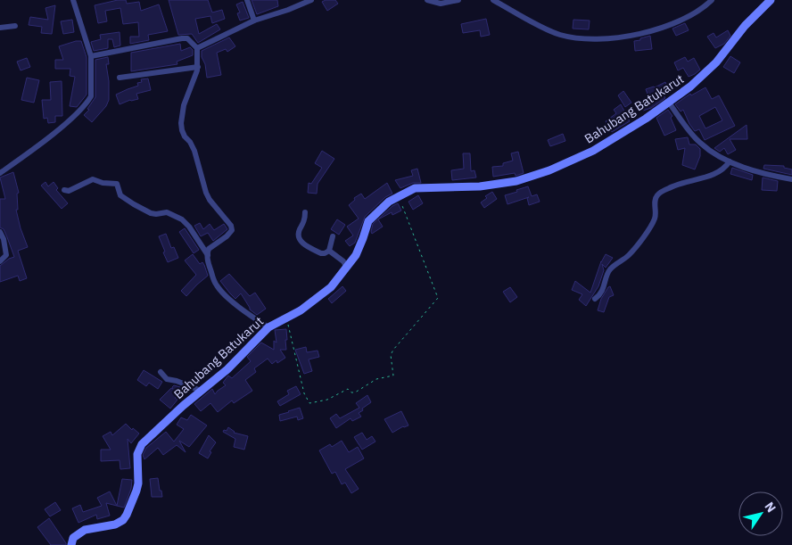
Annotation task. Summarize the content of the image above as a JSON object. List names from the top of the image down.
{
  "streets": {
    "street": ["Bahubang Batukarut"]
  },
  "north": "top right"
}
